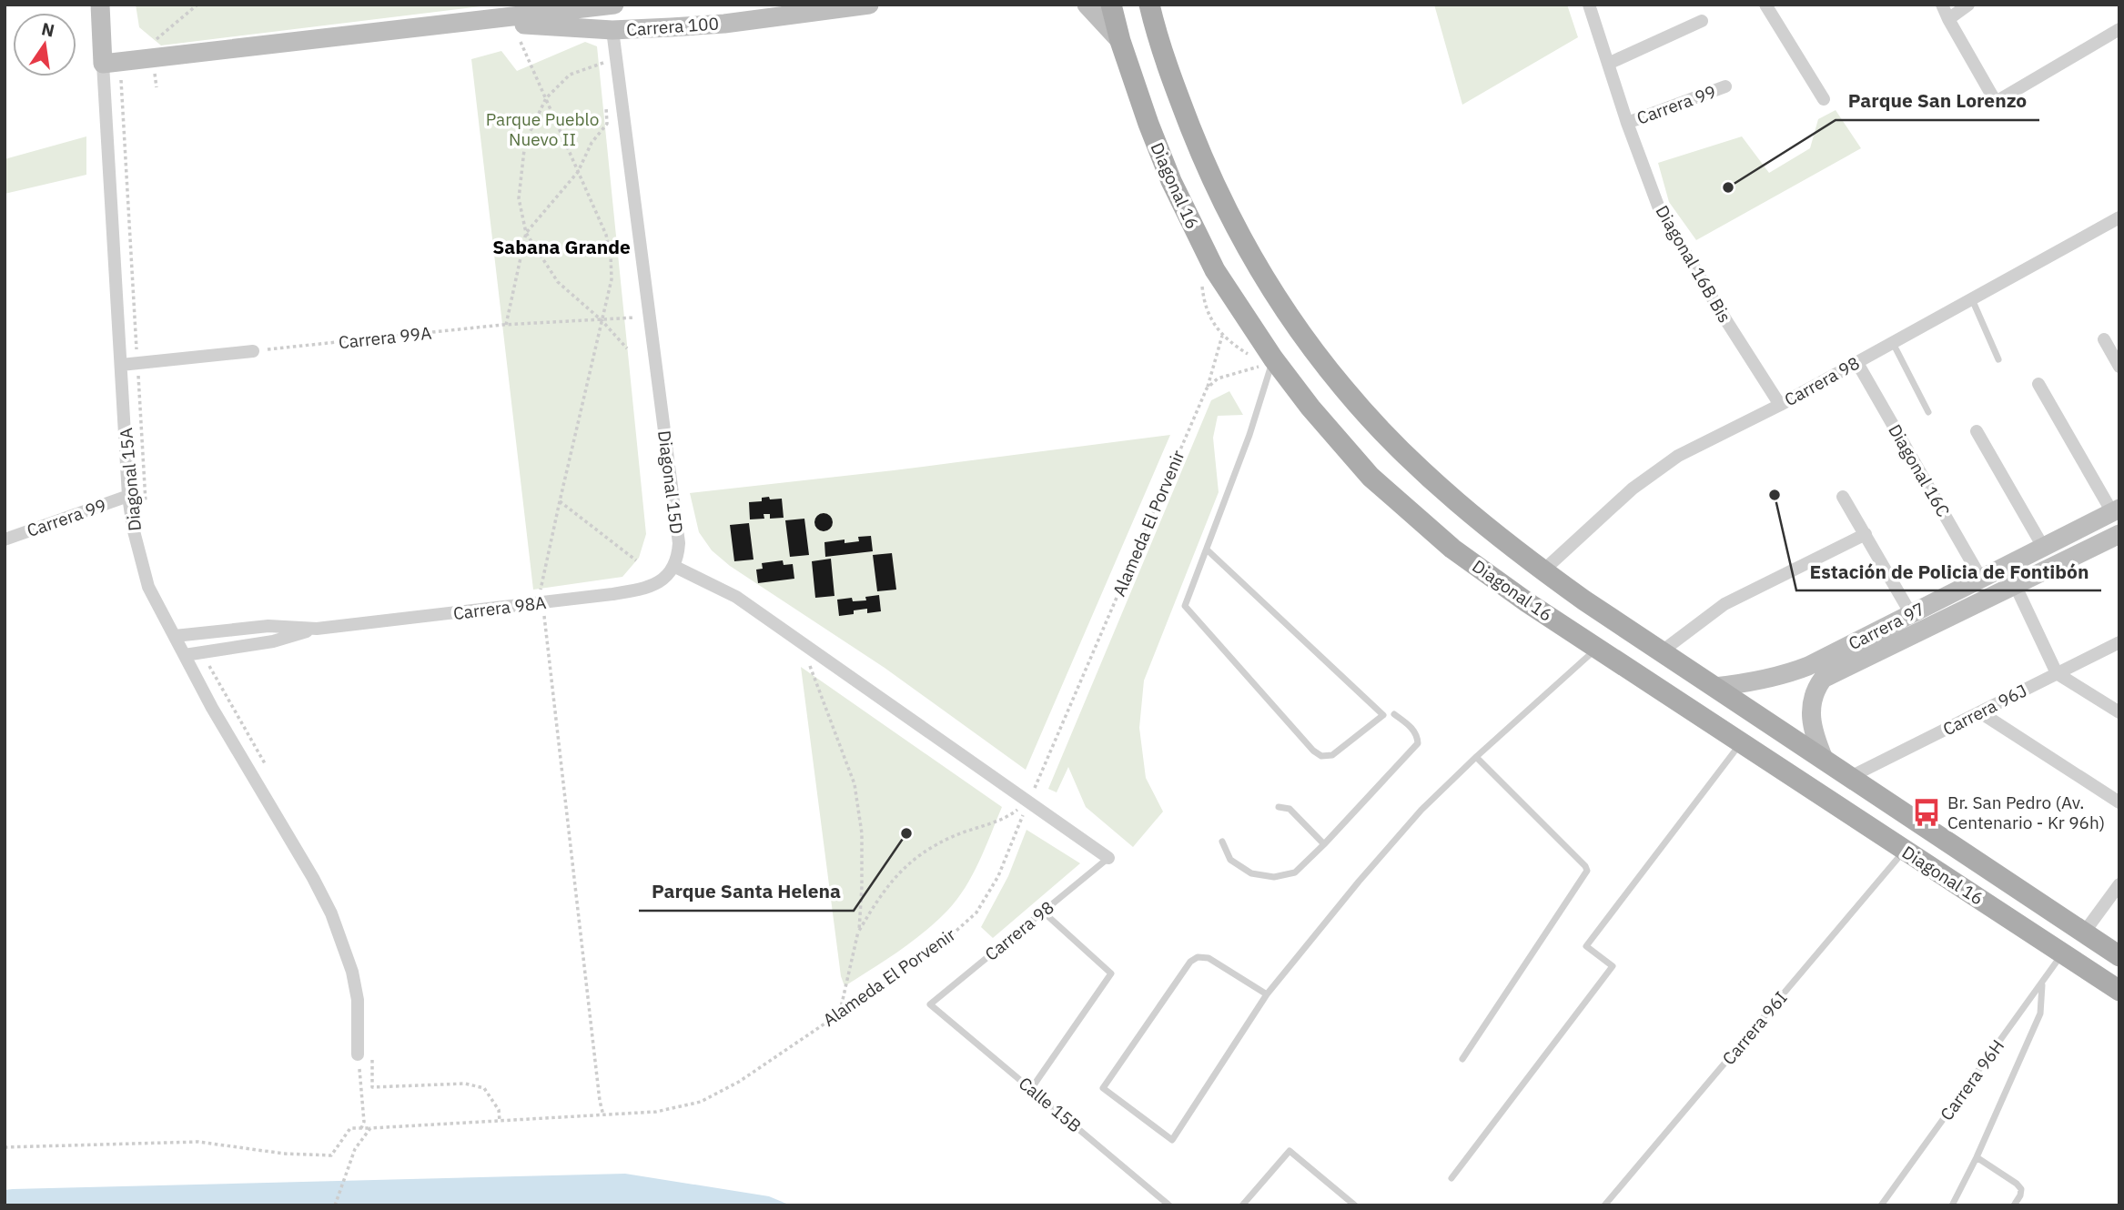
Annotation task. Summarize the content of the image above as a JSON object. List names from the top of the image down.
{
  "streets": {
    "main road": ["Diagonal 16"],
    "street": [
      "Carrera 100",
      "Carrera 99",
      "Diagonal 16B Bis",
      "Carrera 98",
      "Diagonal 16C",
      "Diagonal 15A",
      "Diagonal 15D",
      "Carrera 98A",
      "Carrera 97",
      "Carrera 96J"
    ],
    "lane": ["Carrera 96I", "Carrera 96H", "Calle 15B"],
    "path": ["Carrera 99A", "Alameda El Porvenir"]
  },
  "crossings": [
    ["Carrera 100", "Diagonal 15A"],
    ["Carrera 100", "Diagonal 15D"],
    ["Carrera 99", "Diagonal 16B Bis"],
    ["Carrera 99", "Diagonal 15A"],
    ["Diagonal 16", "Carrera 98"],
    ["Diagonal 16", "Carrera 97"],
    ["Diagonal 16", "Carrera 96J"],
    ["Diagonal 16", "Carrera 96I"],
    ["Diagonal 16", "Carrera 96H"],
    ["Diagonal 16B Bis", "Carrera 98"],
    ["Carrera 99A", "Diagonal 15D"],
    ["Carrera 98", "Diagonal 16C"],
    ["Carrera 98", "Calle 15B"],
    ["Diagonal 16C", "Carrera 97"],
    ["Diagonal 15A", "Carrera 98A"],
    ["Diagonal 15D", "Carrera 98A"]
  ],
  "districts": ["Sabana Grande"],
  "parks": ["Parque Pueblo Nuevo II"],
  "places": {
    "other": ["Parque San Lorenzo", "Estación de Policia de Fontibón", "Parque Santa Helena"],
    "bus stop": ["Br. San Pedro (Av. Centenario - Kr 96h)"]
  },
  "north": "top"
}
